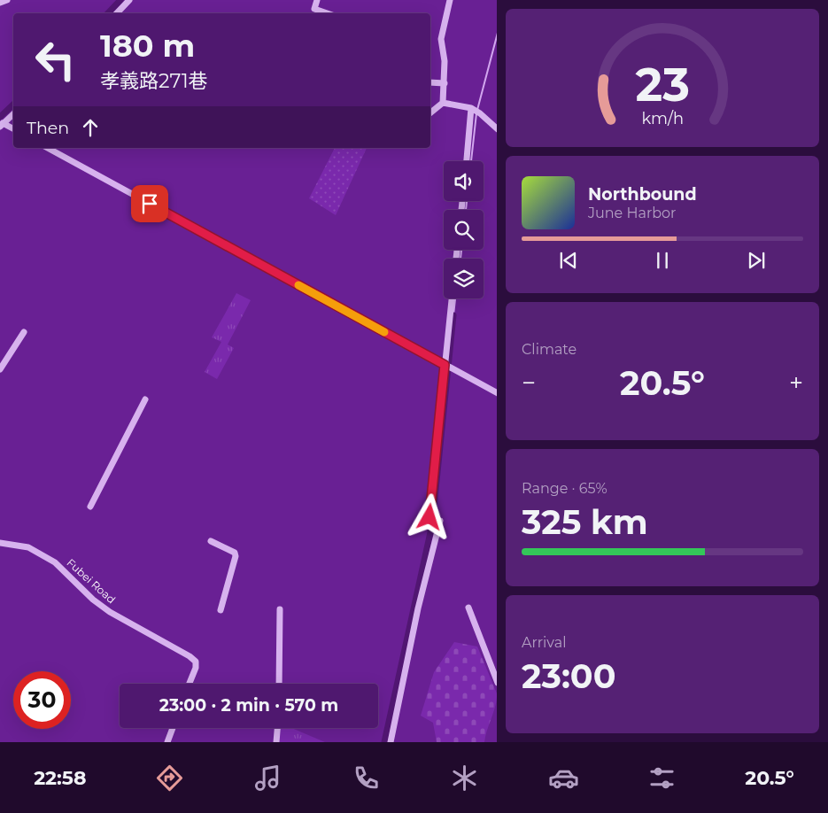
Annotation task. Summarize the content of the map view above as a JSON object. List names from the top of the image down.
{
  "streets": {
    "street": ["Fubei Road"]
  },
  "page": {
    "turn": ["180 m", "孝義路271巷"],
    "then": "Then",
    "song": ["Northbound", "June Harbor"],
    "tile": [
      "Climate",
      ["Range · 65%", "325 km"],
      ["Arrival", "23:00"]
    ],
    "heat": ["−", "20.5°", "+"],
    "limit": "30",
    "trip": "23:00 · 2 min · 570 m",
    "tabs": ["22:58", "20.5°"],
    "gauge": ["23", "km/h"]
  }
}
